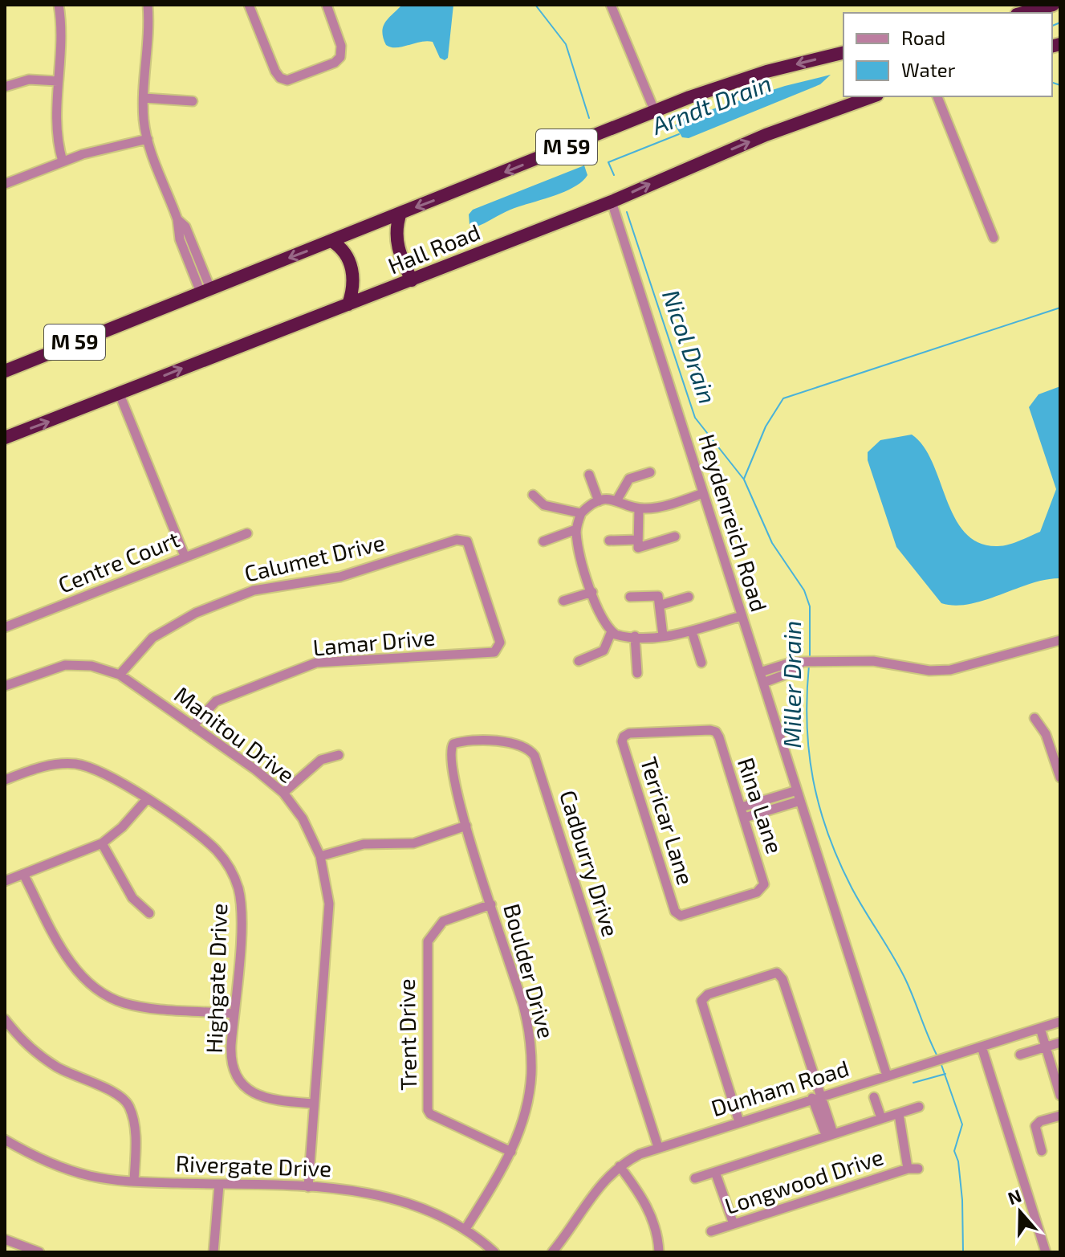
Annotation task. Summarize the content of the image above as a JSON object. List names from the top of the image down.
{
  "streets": {
    "highway": ["M 59", "Hall Road"],
    "street": [
      "Heydenreich Road",
      "Calumet Drive",
      "Centre Court",
      "Lamar Drive",
      "Manitou Drive",
      "Rina Lane",
      "Terricar Lane",
      "Cadburry Drive",
      "Boulder Drive",
      "Highgate Drive",
      "Trent Drive",
      "Dunham Road",
      "Rivergate Drive",
      "Longwood Drive"
    ]
  },
  "crossings": [
    ["Hall Road", "Heydenreich Road"],
    ["Heydenreich Road", "Dunham Road"],
    ["Calumet Drive", "Lamar Drive"],
    ["Calumet Drive", "Manitou Drive"],
    ["Lamar Drive", "Manitou Drive"],
    ["Manitou Drive", "Highgate Drive"],
    ["Manitou Drive", "Rivergate Drive"],
    ["Rina Lane", "Terricar Lane"],
    ["Cadburry Drive", "Boulder Drive"],
    ["Cadburry Drive", "Dunham Road"],
    ["Boulder Drive", "Trent Drive"],
    ["Boulder Drive", "Rivergate Drive"]
  ],
  "water": ["Arndt Drain", "Nicol Drain", "Miller Drain"],
  "legend": ["Road", "Water"],
  "north": "top"
}
